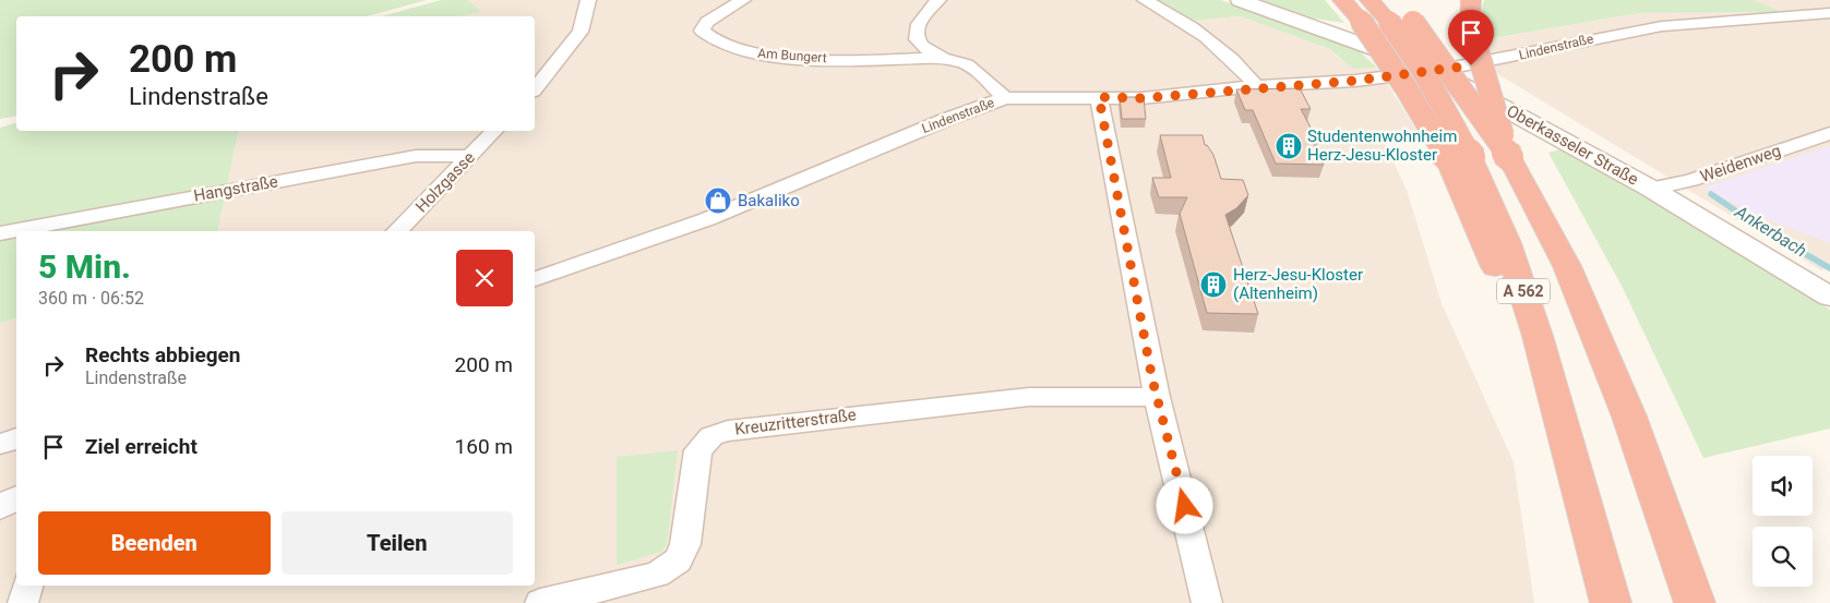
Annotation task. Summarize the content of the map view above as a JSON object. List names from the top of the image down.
{
  "streets": {
    "highway": ["A 562"],
    "street": [
      "Lindenstraße",
      "Am Bungert",
      "Oberkasseler Straße",
      "Weidenweg",
      "Holzgasse",
      "Hangstraße",
      "Kreuzritterstraße"
    ]
  },
  "crossings": [
    ["Lindenstraße", "Oberkasseler Straße"],
    ["Oberkasseler Straße", "Weidenweg"],
    ["Holzgasse", "Hangstraße"]
  ],
  "water": ["Ankerbach"],
  "places": {
    "building": ["Studentenwohnheim Herz-Jesu-Kloster", "Herz-Jesu-Kloster (Altenheim)"],
    "shop": ["Bakaliko"]
  },
  "page": {
    "turn": ["200 m", "Lindenstraße"],
    "heading": ["5 Min.", "360 m · 06:52"],
    "list": [
      {
        "name": "Rechts abbiegen",
        "note": "Lindenstraße",
        "value": "200 m"
      },
      {
        "name": "Ziel erreicht",
        "value": "160 m"
      }
    ],
    "buttons": ["Beenden", "Teilen"]
  }
}
